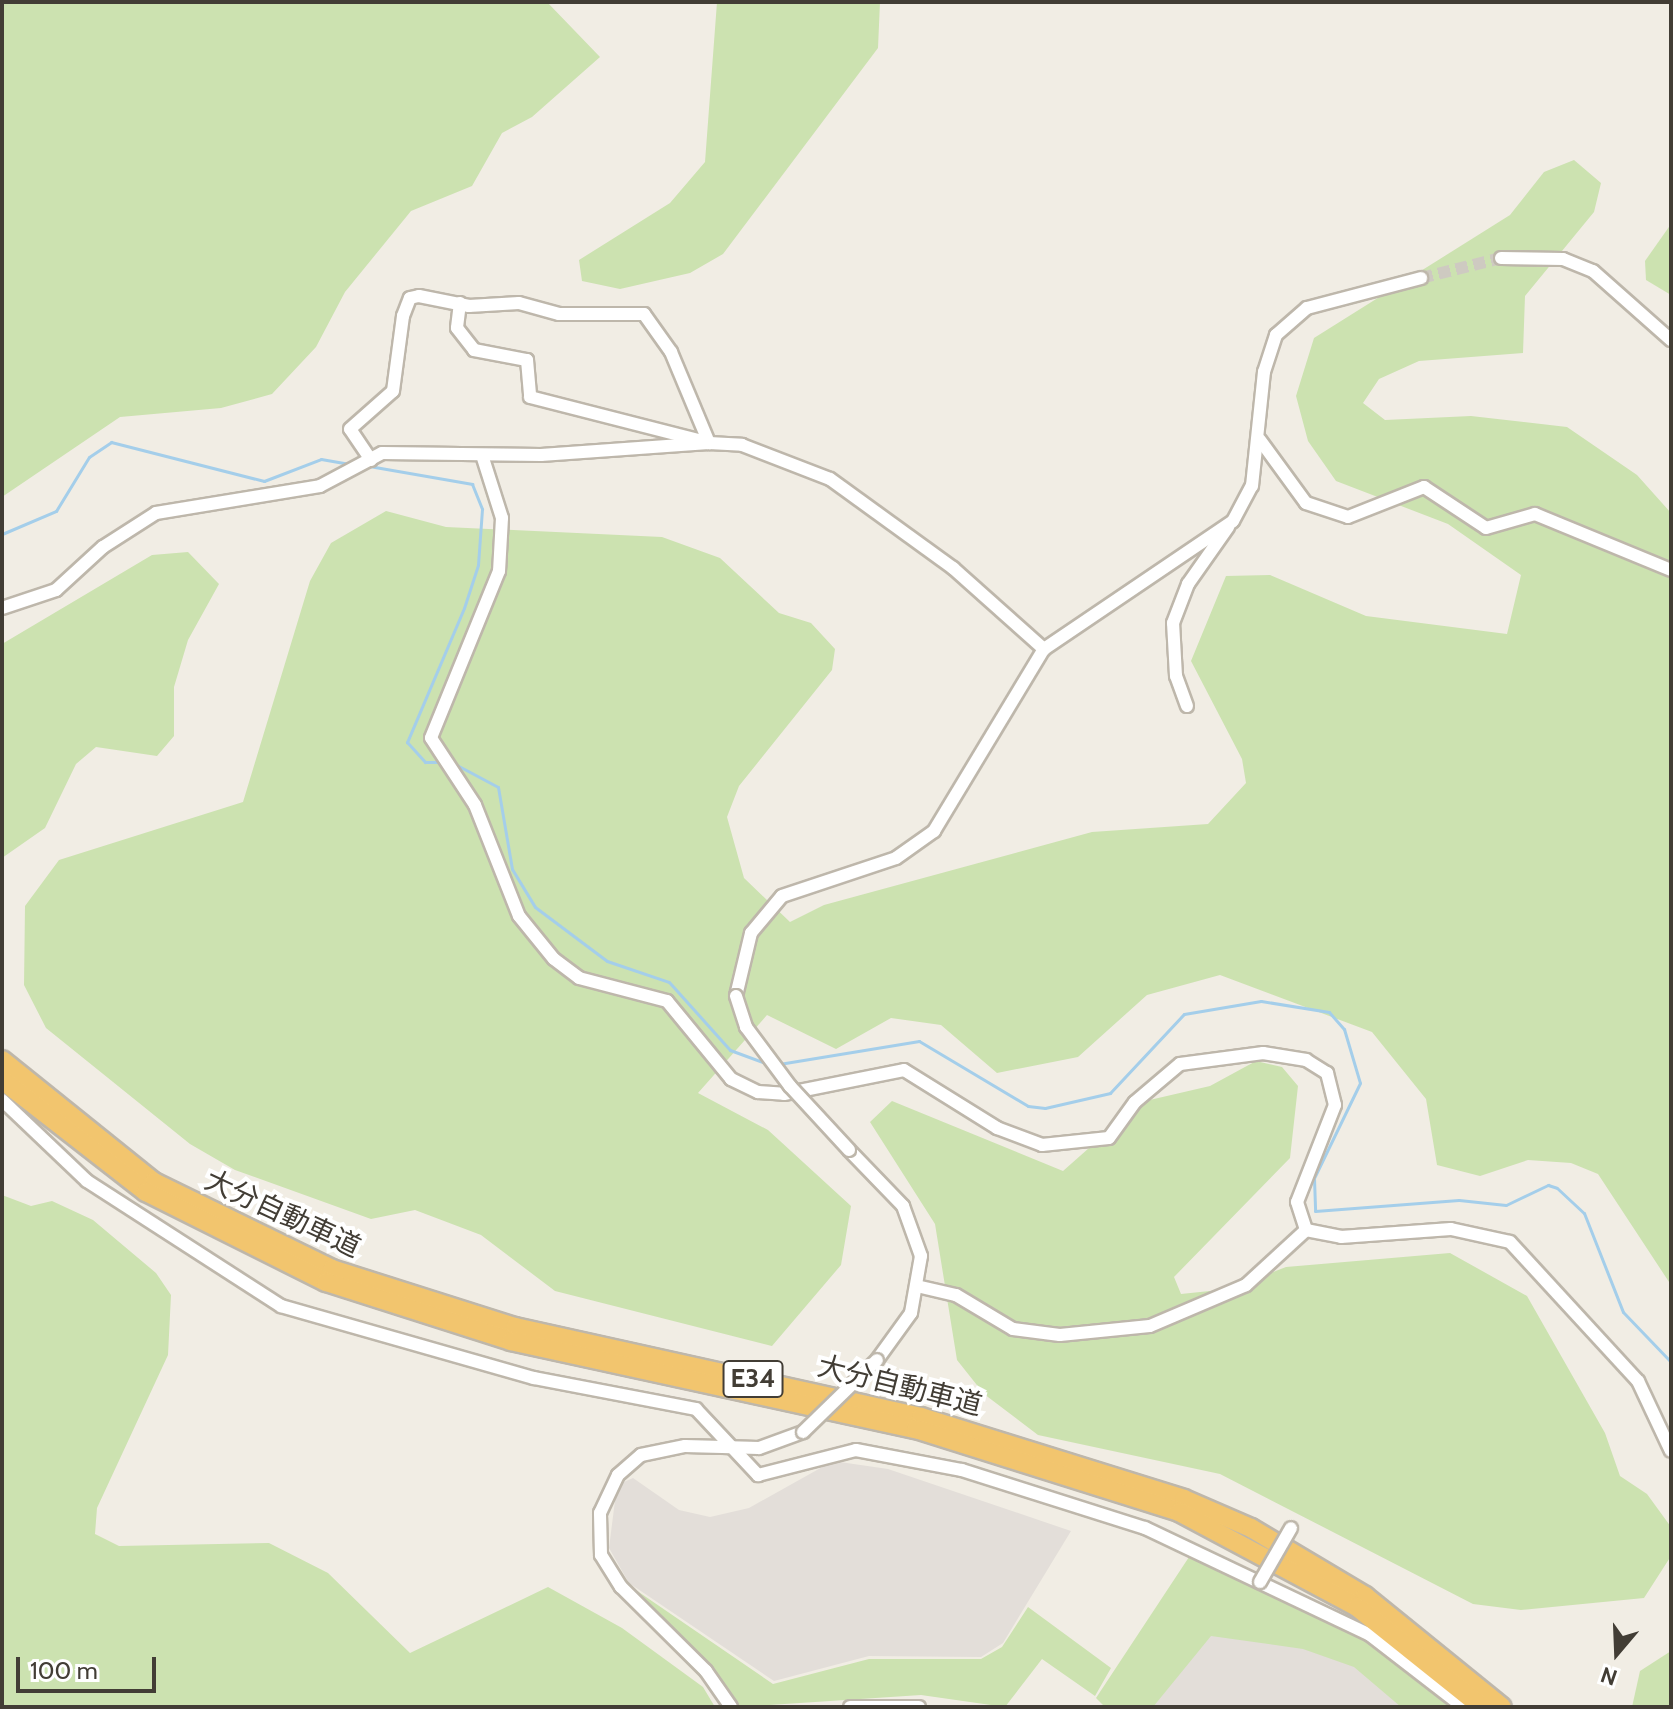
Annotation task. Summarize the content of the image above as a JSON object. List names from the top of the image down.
{
  "streets": {
    "highway": ["大分自動車道", "E34"]
  },
  "scale_bar": "100 m",
  "north": "bottom"
}
